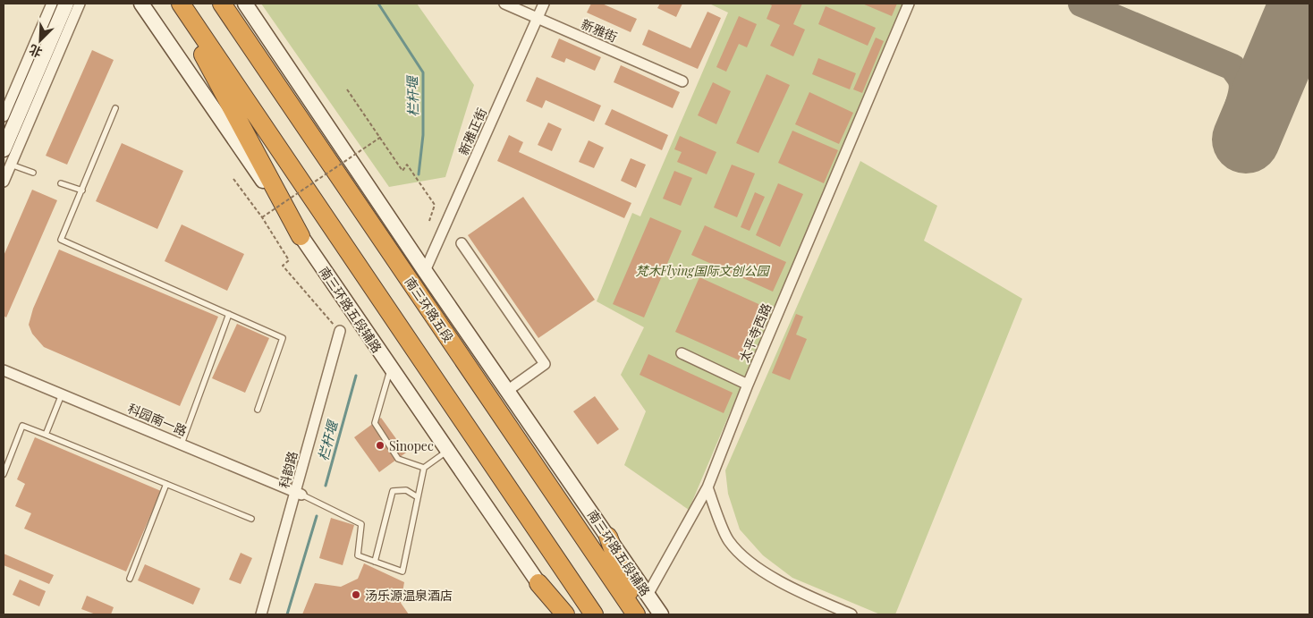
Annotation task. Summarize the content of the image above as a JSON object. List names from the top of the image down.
{
  "streets": {
    "highway": ["南三环路五段"],
    "main road": ["南三环路五段辅路"],
    "street": [
      "新雅街",
      "新雅正街",
      "太平寺西路",
      "科园南一路",
      "科韵路"
    ]
  },
  "crossings": [
    ["新雅街", "新雅正街"],
    ["新雅正街", "南三环路五段辅路"],
    ["南三环路五段辅路", "太平寺西路"],
    ["科园南一路", "科韵路"]
  ],
  "water": ["栏杆堰"],
  "parks": ["梵木Flying国际文创公园"],
  "places": ["Sinopec", "汤乐源温泉酒店"],
  "north": "bottom left"
}
